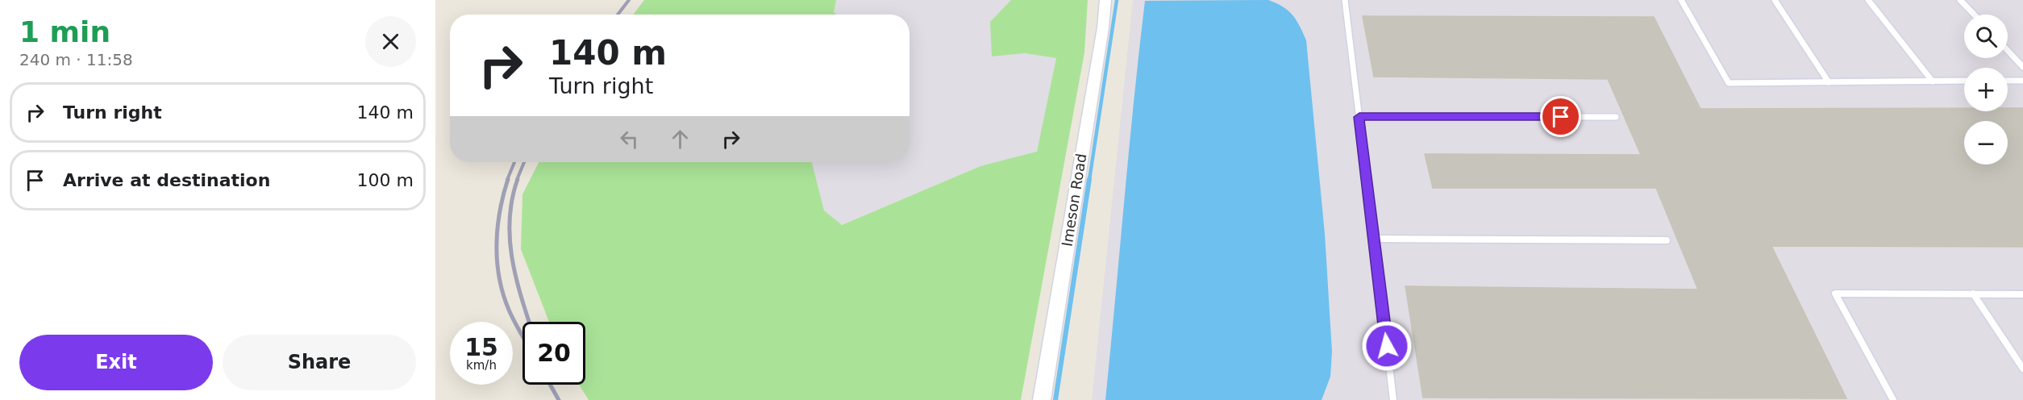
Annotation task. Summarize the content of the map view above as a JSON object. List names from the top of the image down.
{
  "streets": {
    "street": ["Imeson Road"]
  },
  "page": {
    "heading": ["1 min", "240 m · 11:58"],
    "map_buttons": ["+", "−"],
    "turn": ["140 m", "Turn right"],
    "list": [
      {
        "name": "Turn right",
        "value": "140 m"
      },
      {
        "name": "Arrive at destination",
        "value": "100 m"
      }
    ],
    "speed": "15 km/h",
    "limit": "20",
    "buttons": ["Exit", "Share"]
  }
}
